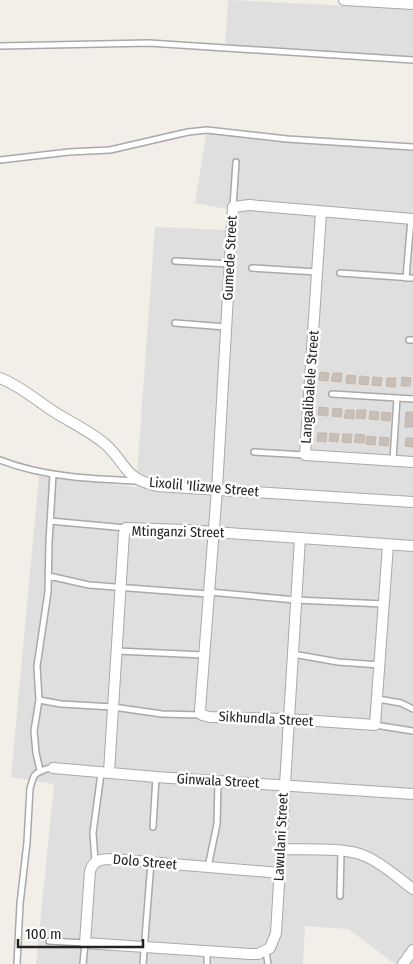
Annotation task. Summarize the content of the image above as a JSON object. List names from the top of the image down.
{
  "streets": {
    "street": [
      "Gumede Street",
      "Langalibalele Street",
      "Lixolil 'Ilizwe Street",
      "Mtinganzi Street",
      "Sikhundla Street",
      "Ginwala Street",
      "Lawulani Street",
      "Dolo Street"
    ]
  },
  "crossings": [
    ["Gumede Street", "Langalibalele Street"],
    ["Gumede Street", "Lixolil 'Ilizwe Street"],
    ["Gumede Street", "Sikhundla Street"],
    ["Lixolil 'Ilizwe Street", "Sikhundla Street"],
    ["Mtinganzi Street", "Sikhundla Street"],
    ["Mtinganzi Street", "Ginwala Street"],
    ["Mtinganzi Street", "Lawulani Street"],
    ["Sikhundla Street", "Lawulani Street"],
    ["Ginwala Street", "Lawulani Street"],
    ["Lawulani Street", "Dolo Street"]
  ],
  "scale_bar": "100 m"
}
